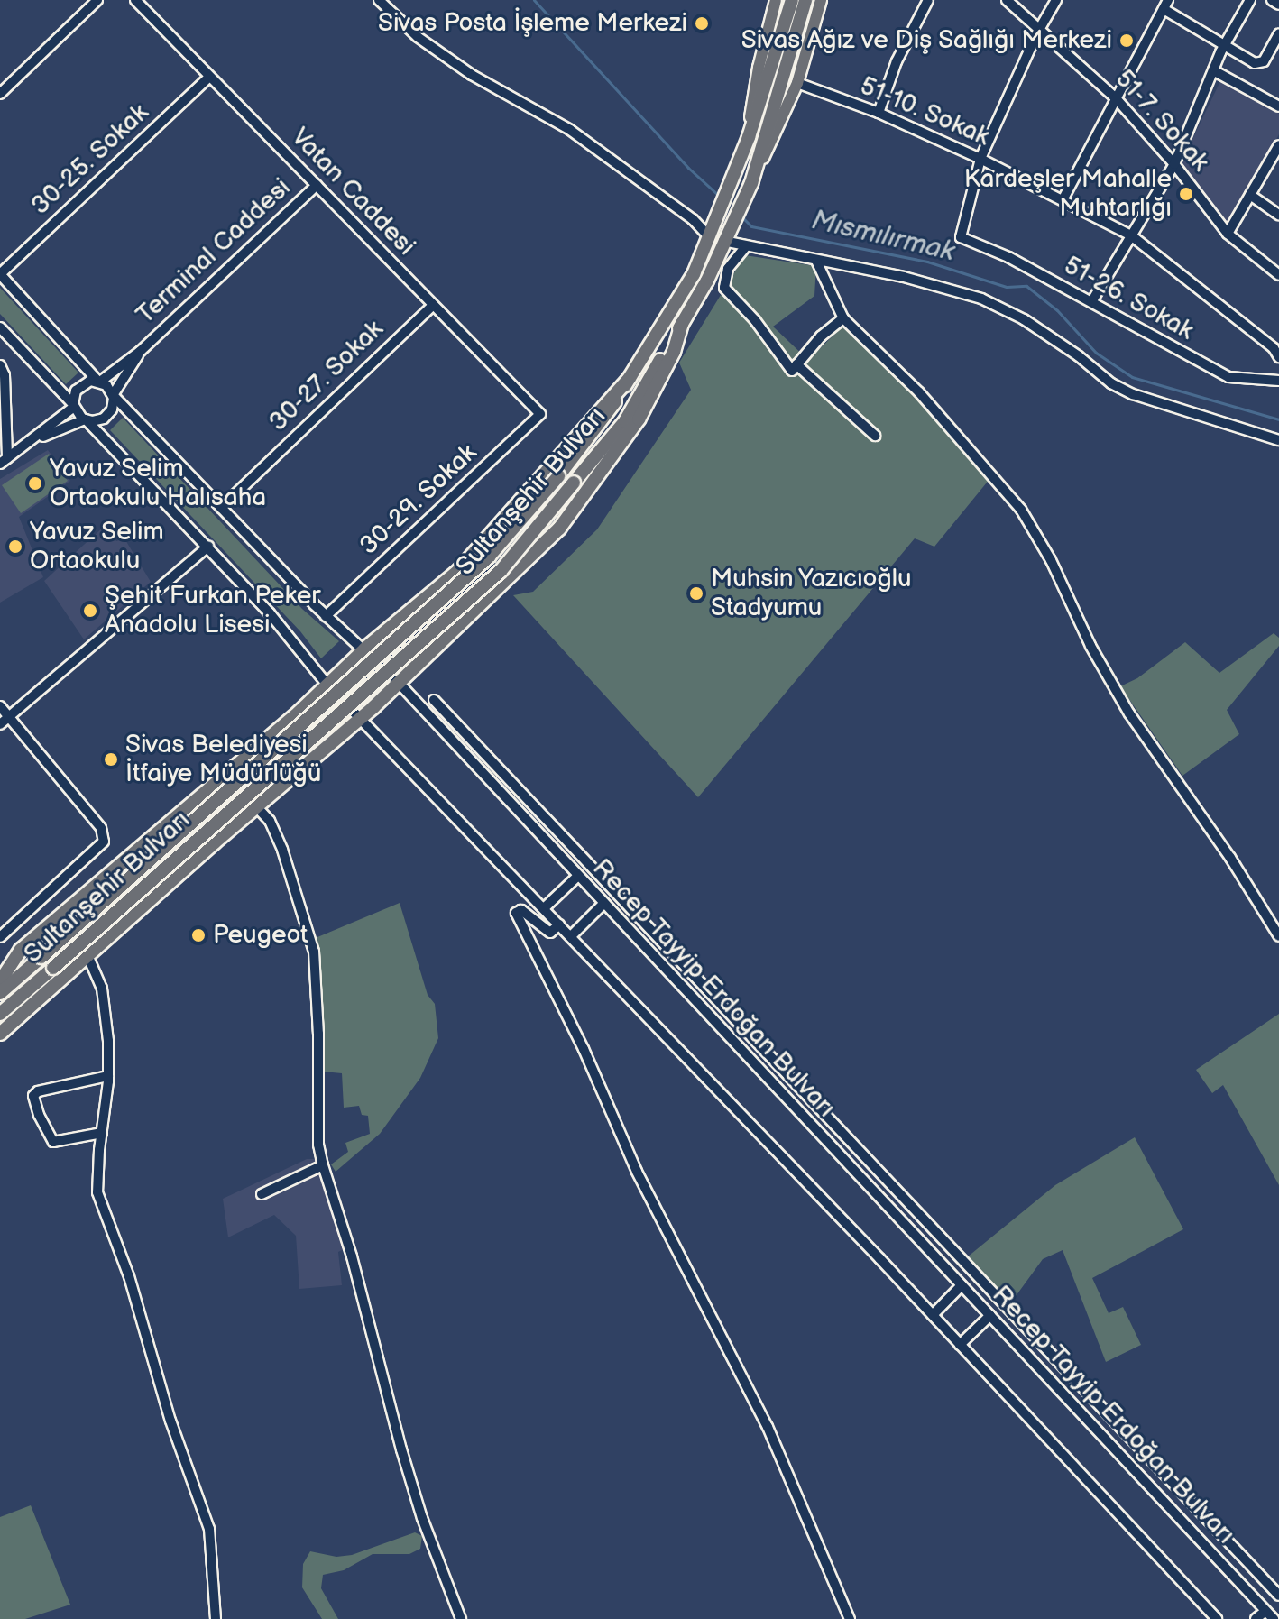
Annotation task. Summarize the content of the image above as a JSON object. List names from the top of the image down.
{
  "streets": {
    "highway": ["Sultanşehir Bulvarı"],
    "street": [
      "51-10. Sokak",
      "51-7. Sokak",
      "30-25. Sokak",
      "Vatan Caddesi",
      "Terminal Caddesi",
      "51-26. Sokak",
      "30-27. Sokak",
      "30-29. Sokak",
      "Recep Tayyip Erdoğan Bulvarı"
    ]
  },
  "crossings": [
    ["51-10. Sokak", "51-26. Sokak"],
    ["30-25. Sokak", "Vatan Caddesi"],
    ["Vatan Caddesi", "Terminal Caddesi"],
    ["Vatan Caddesi", "30-27. Sokak"],
    ["Vatan Caddesi", "30-29. Sokak"],
    ["Terminal Caddesi", "Recep Tayyip Erdoğan Bulvarı"],
    ["30-27. Sokak", "Recep Tayyip Erdoğan Bulvarı"],
    ["30-29. Sokak", "Recep Tayyip Erdoğan Bulvarı"]
  ],
  "water": ["Mısmılırmak"],
  "places": [
    "Sivas Posta İşleme Merkezi",
    "Sivas Ağız ve Diş Sağlığı Merkezi",
    "Kardeşler Mahalle Muhtarlığı",
    "Yavuz Selim Ortaokulu Halısaha",
    "Yavuz Selim Ortaokulu",
    "Muhsin Yazıcıoğlu Stadyumu",
    "Şehit Furkan Peker Anadolu Lisesi",
    "Sivas Belediyesi İtfaiye Müdürlüğü",
    "Peugeot"
  ]
}
